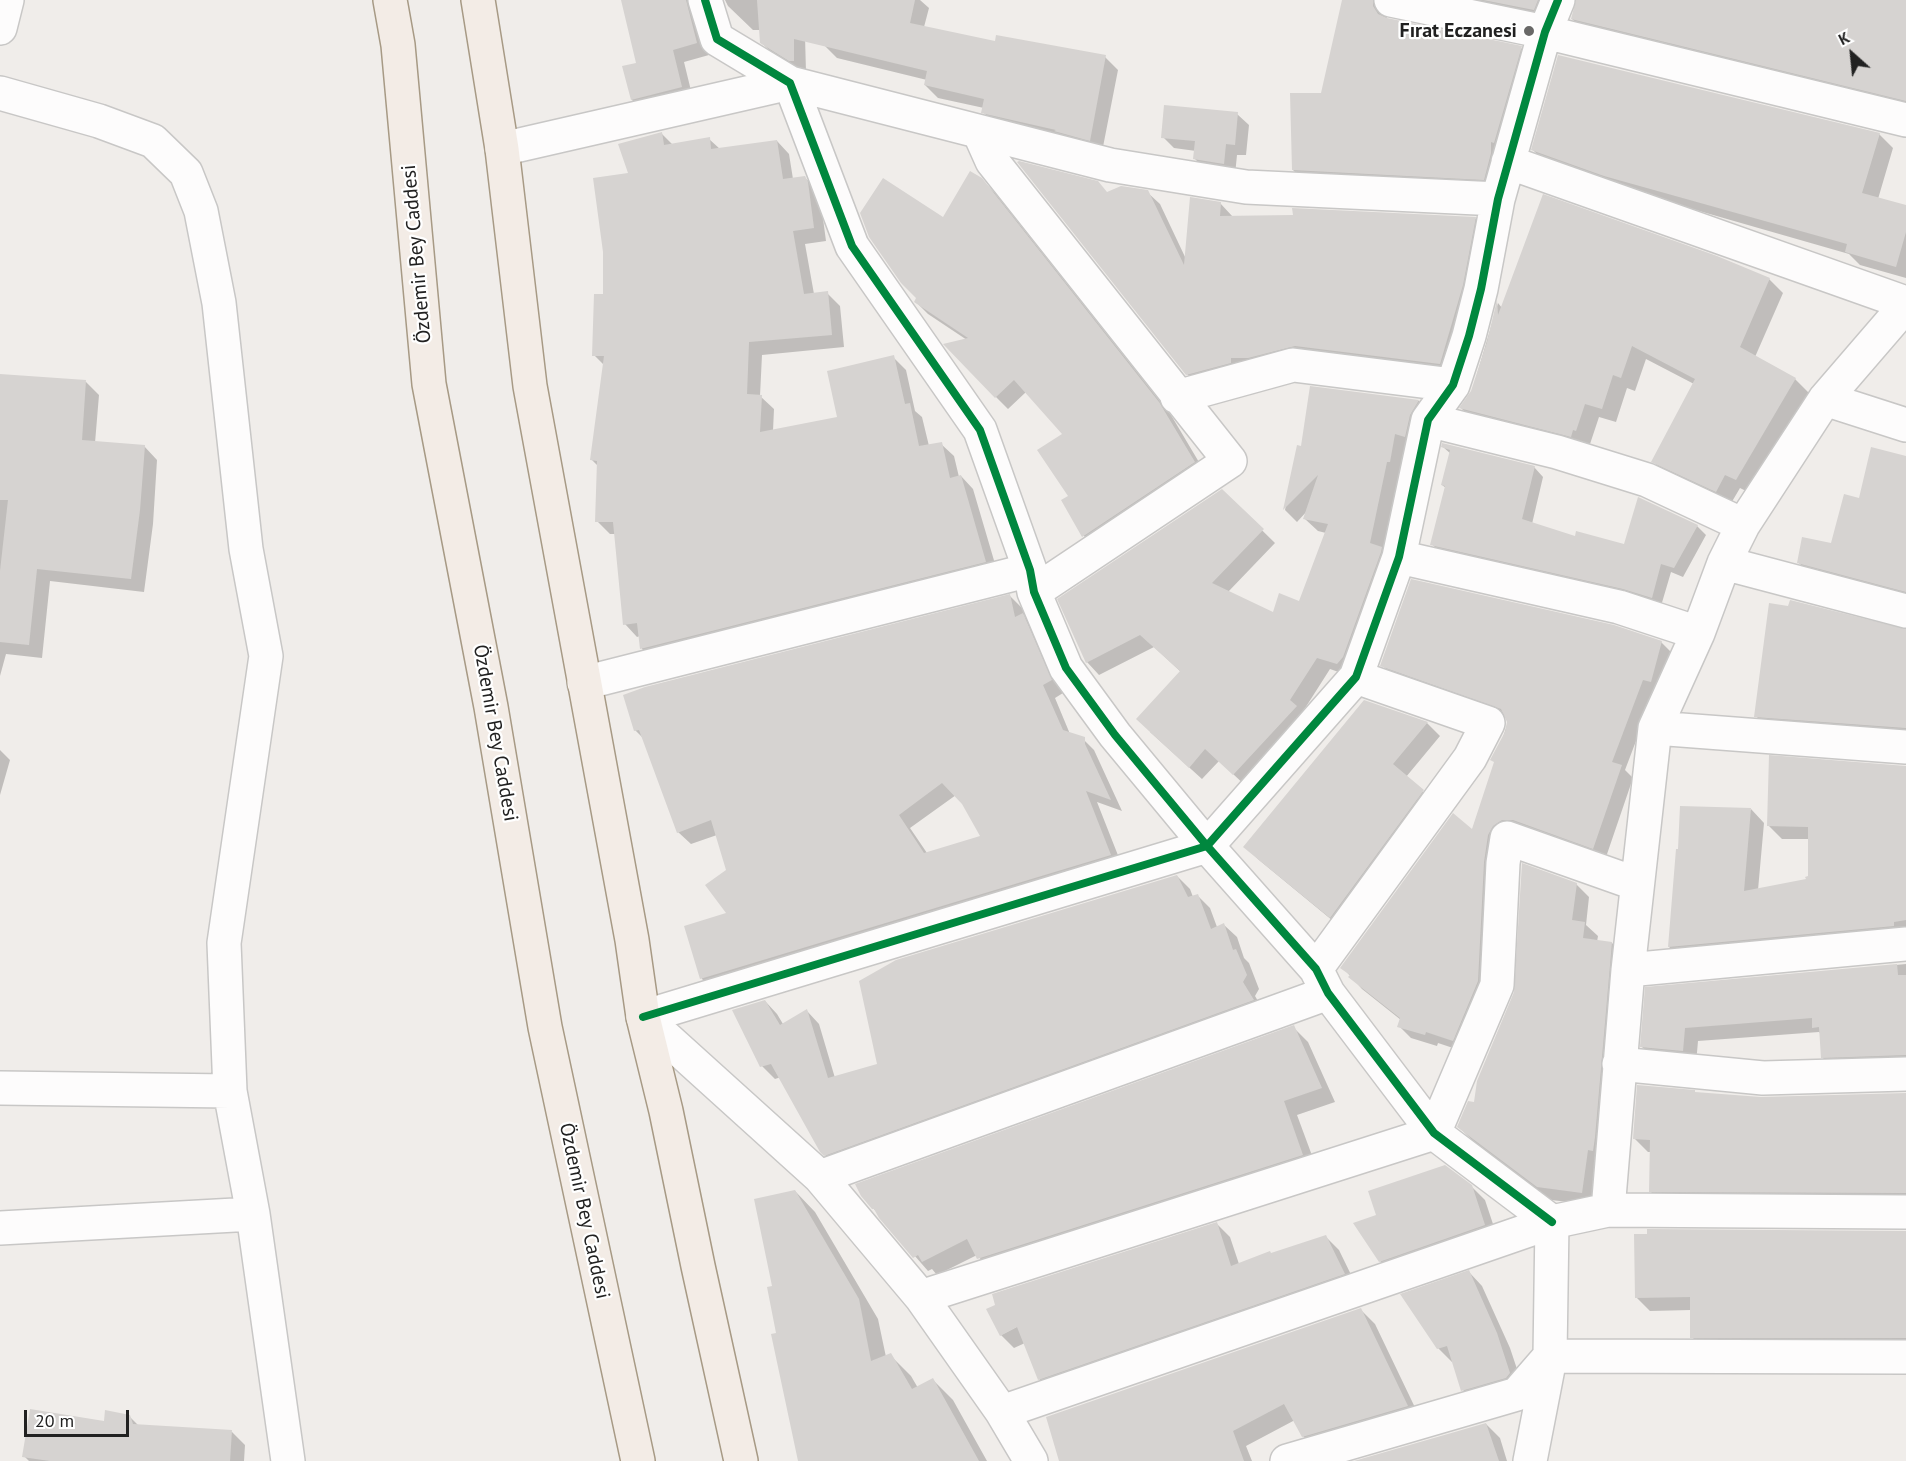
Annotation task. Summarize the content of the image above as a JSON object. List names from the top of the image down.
{
  "streets": {
    "main road": ["Özdemir Bey Caddesi"]
  },
  "places": ["Fırat Eczanesi"],
  "scale_bar": "20 m",
  "north": "top left"
}
